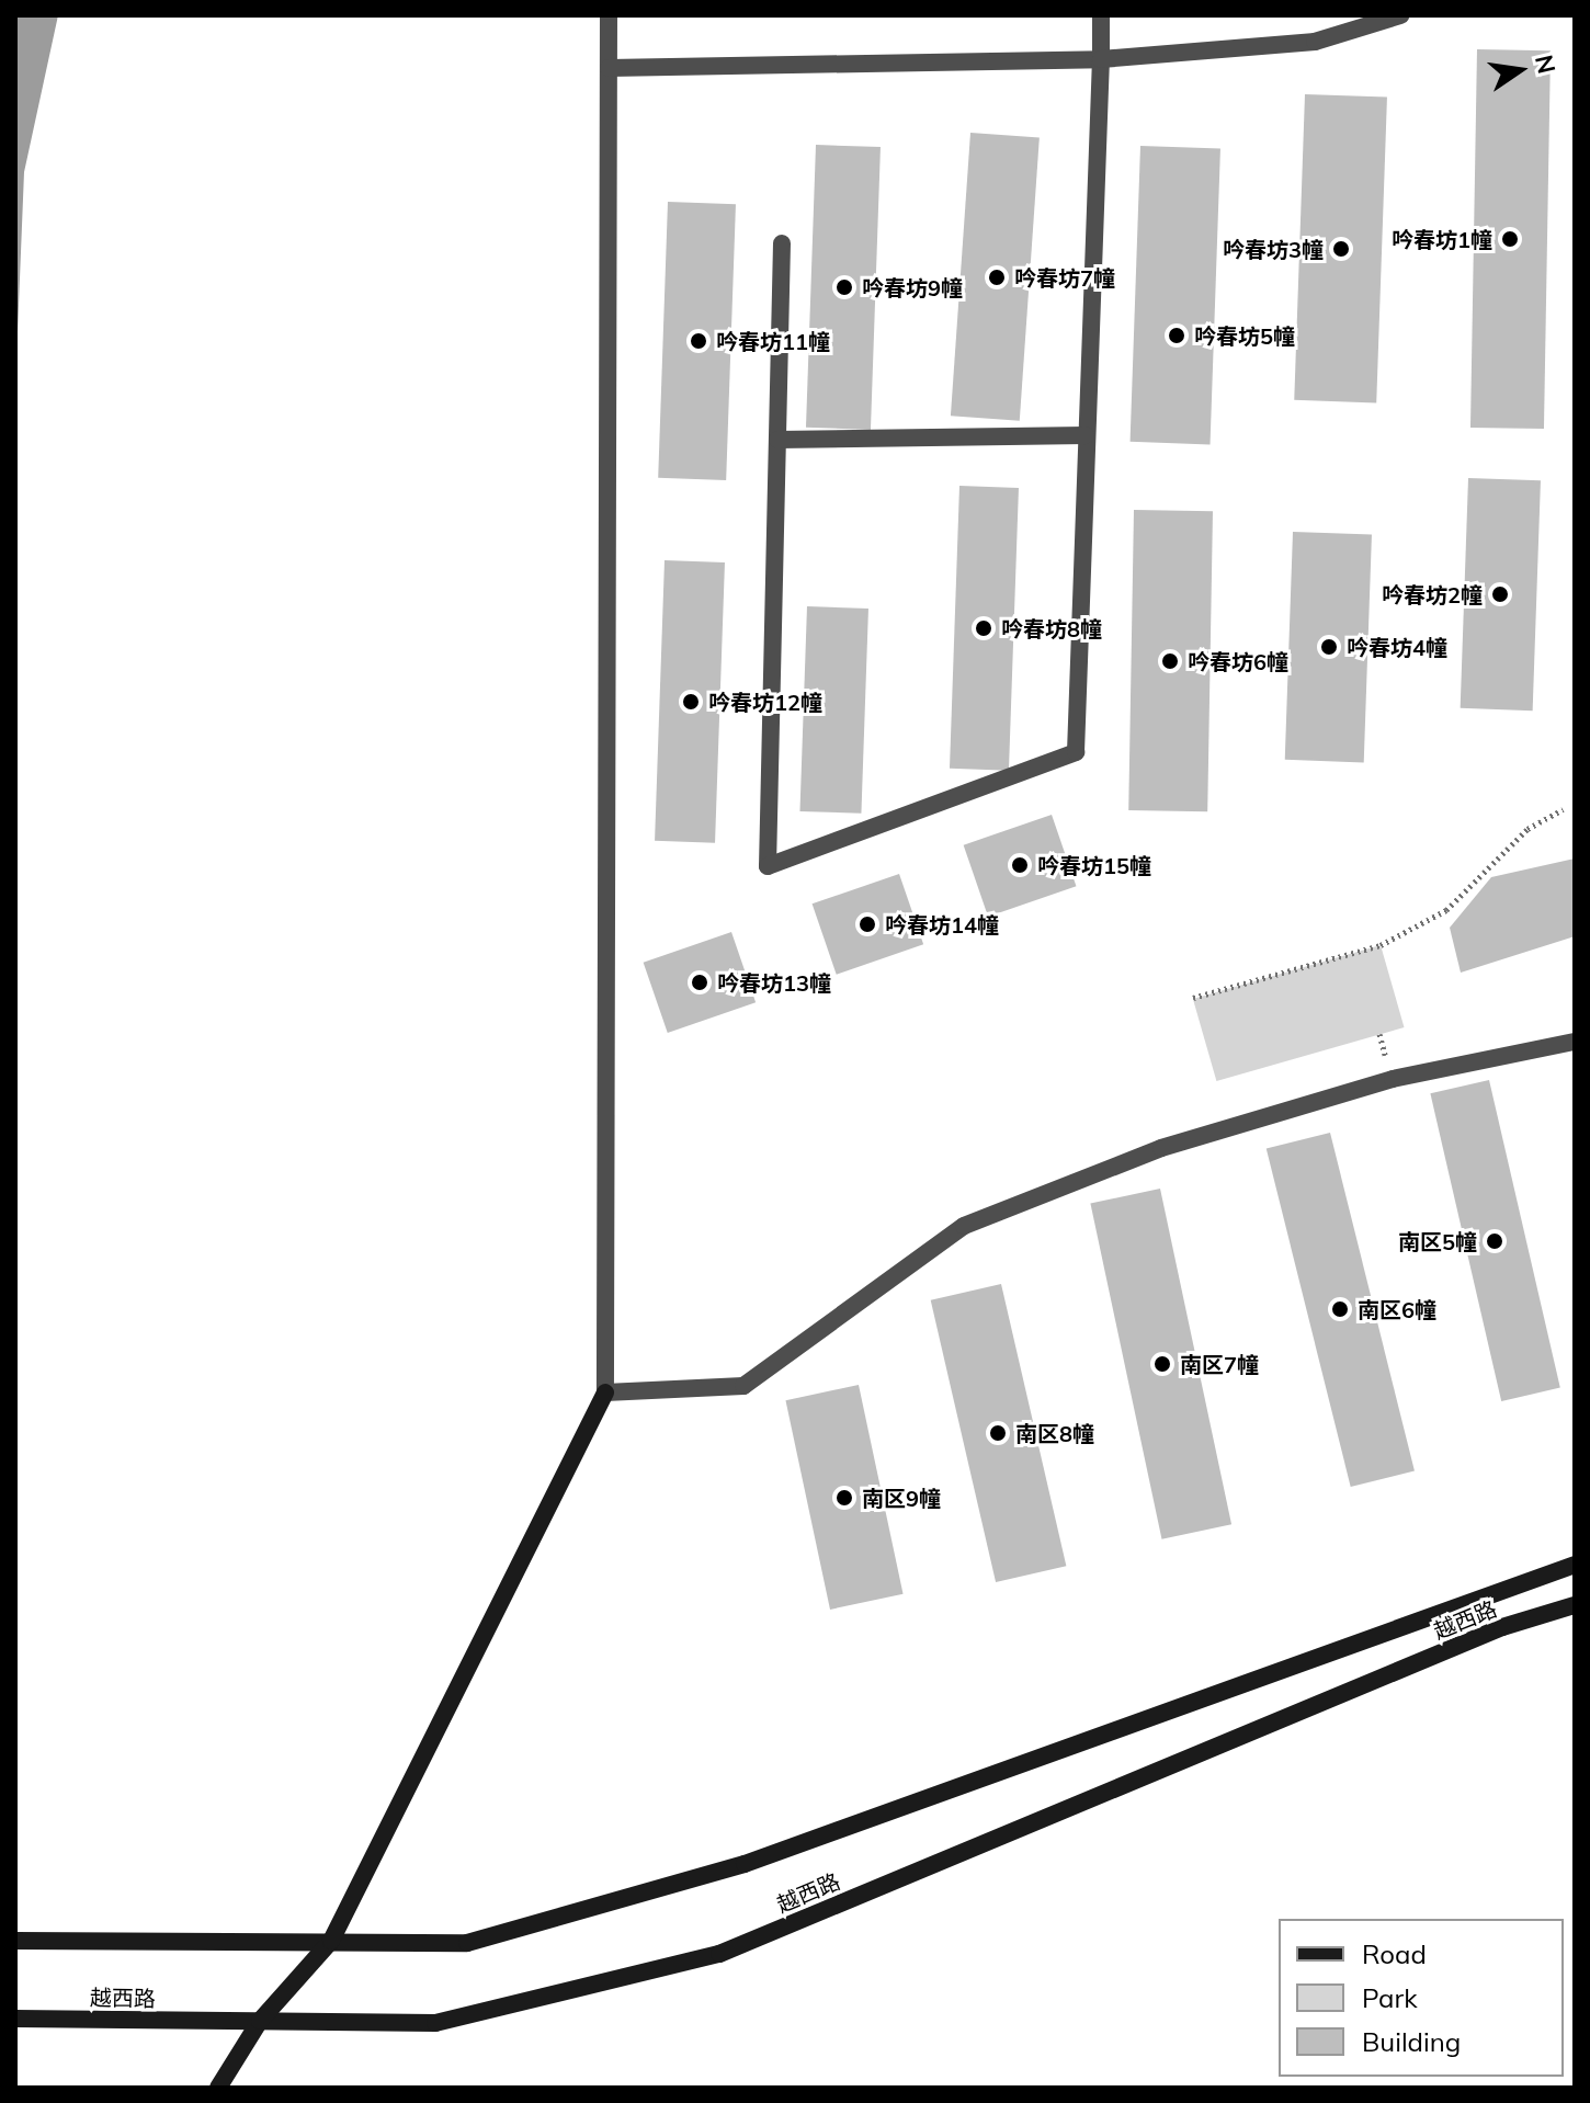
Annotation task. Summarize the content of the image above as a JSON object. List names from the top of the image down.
{
  "streets": {
    "main road": ["越西路"]
  },
  "places": [
    "吟春坊1幢",
    "吟春坊3幢",
    "吟春坊7幢",
    "吟春坊9幢",
    "吟春坊5幢",
    "吟春坊11幢",
    "吟春坊2幢",
    "吟春坊8幢",
    "吟春坊4幢",
    "吟春坊6幢",
    "吟春坊12幢",
    "吟春坊15幢",
    "吟春坊14幢",
    "吟春坊13幢",
    "南区5幢",
    "南区6幢",
    "南区7幢",
    "南区8幢",
    "南区9幢"
  ],
  "legend": ["Road", "Park", "Building"],
  "north": "right"
}
